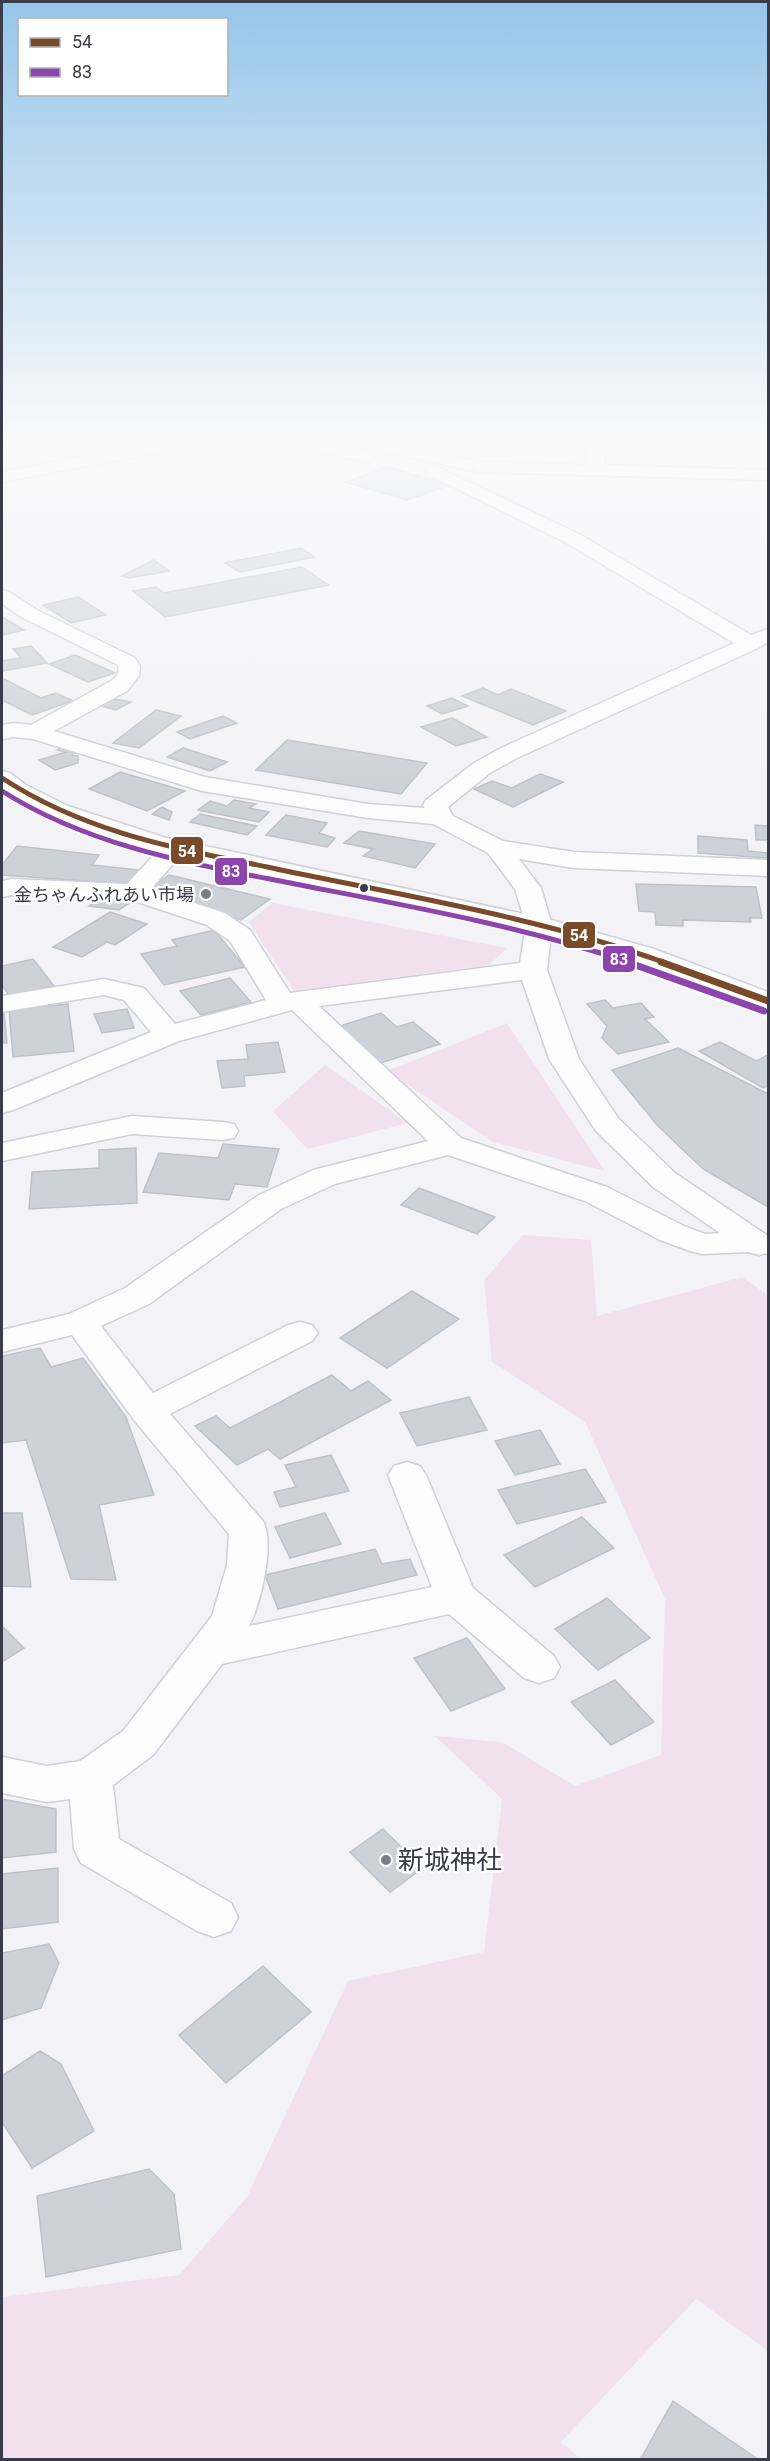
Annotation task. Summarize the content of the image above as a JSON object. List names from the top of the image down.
{
  "places": ["金ちゃんふれあい市場", "新城神社"],
  "lines": ["transit line 54", "transit line 83"],
  "legend": ["54", "83"]
}
